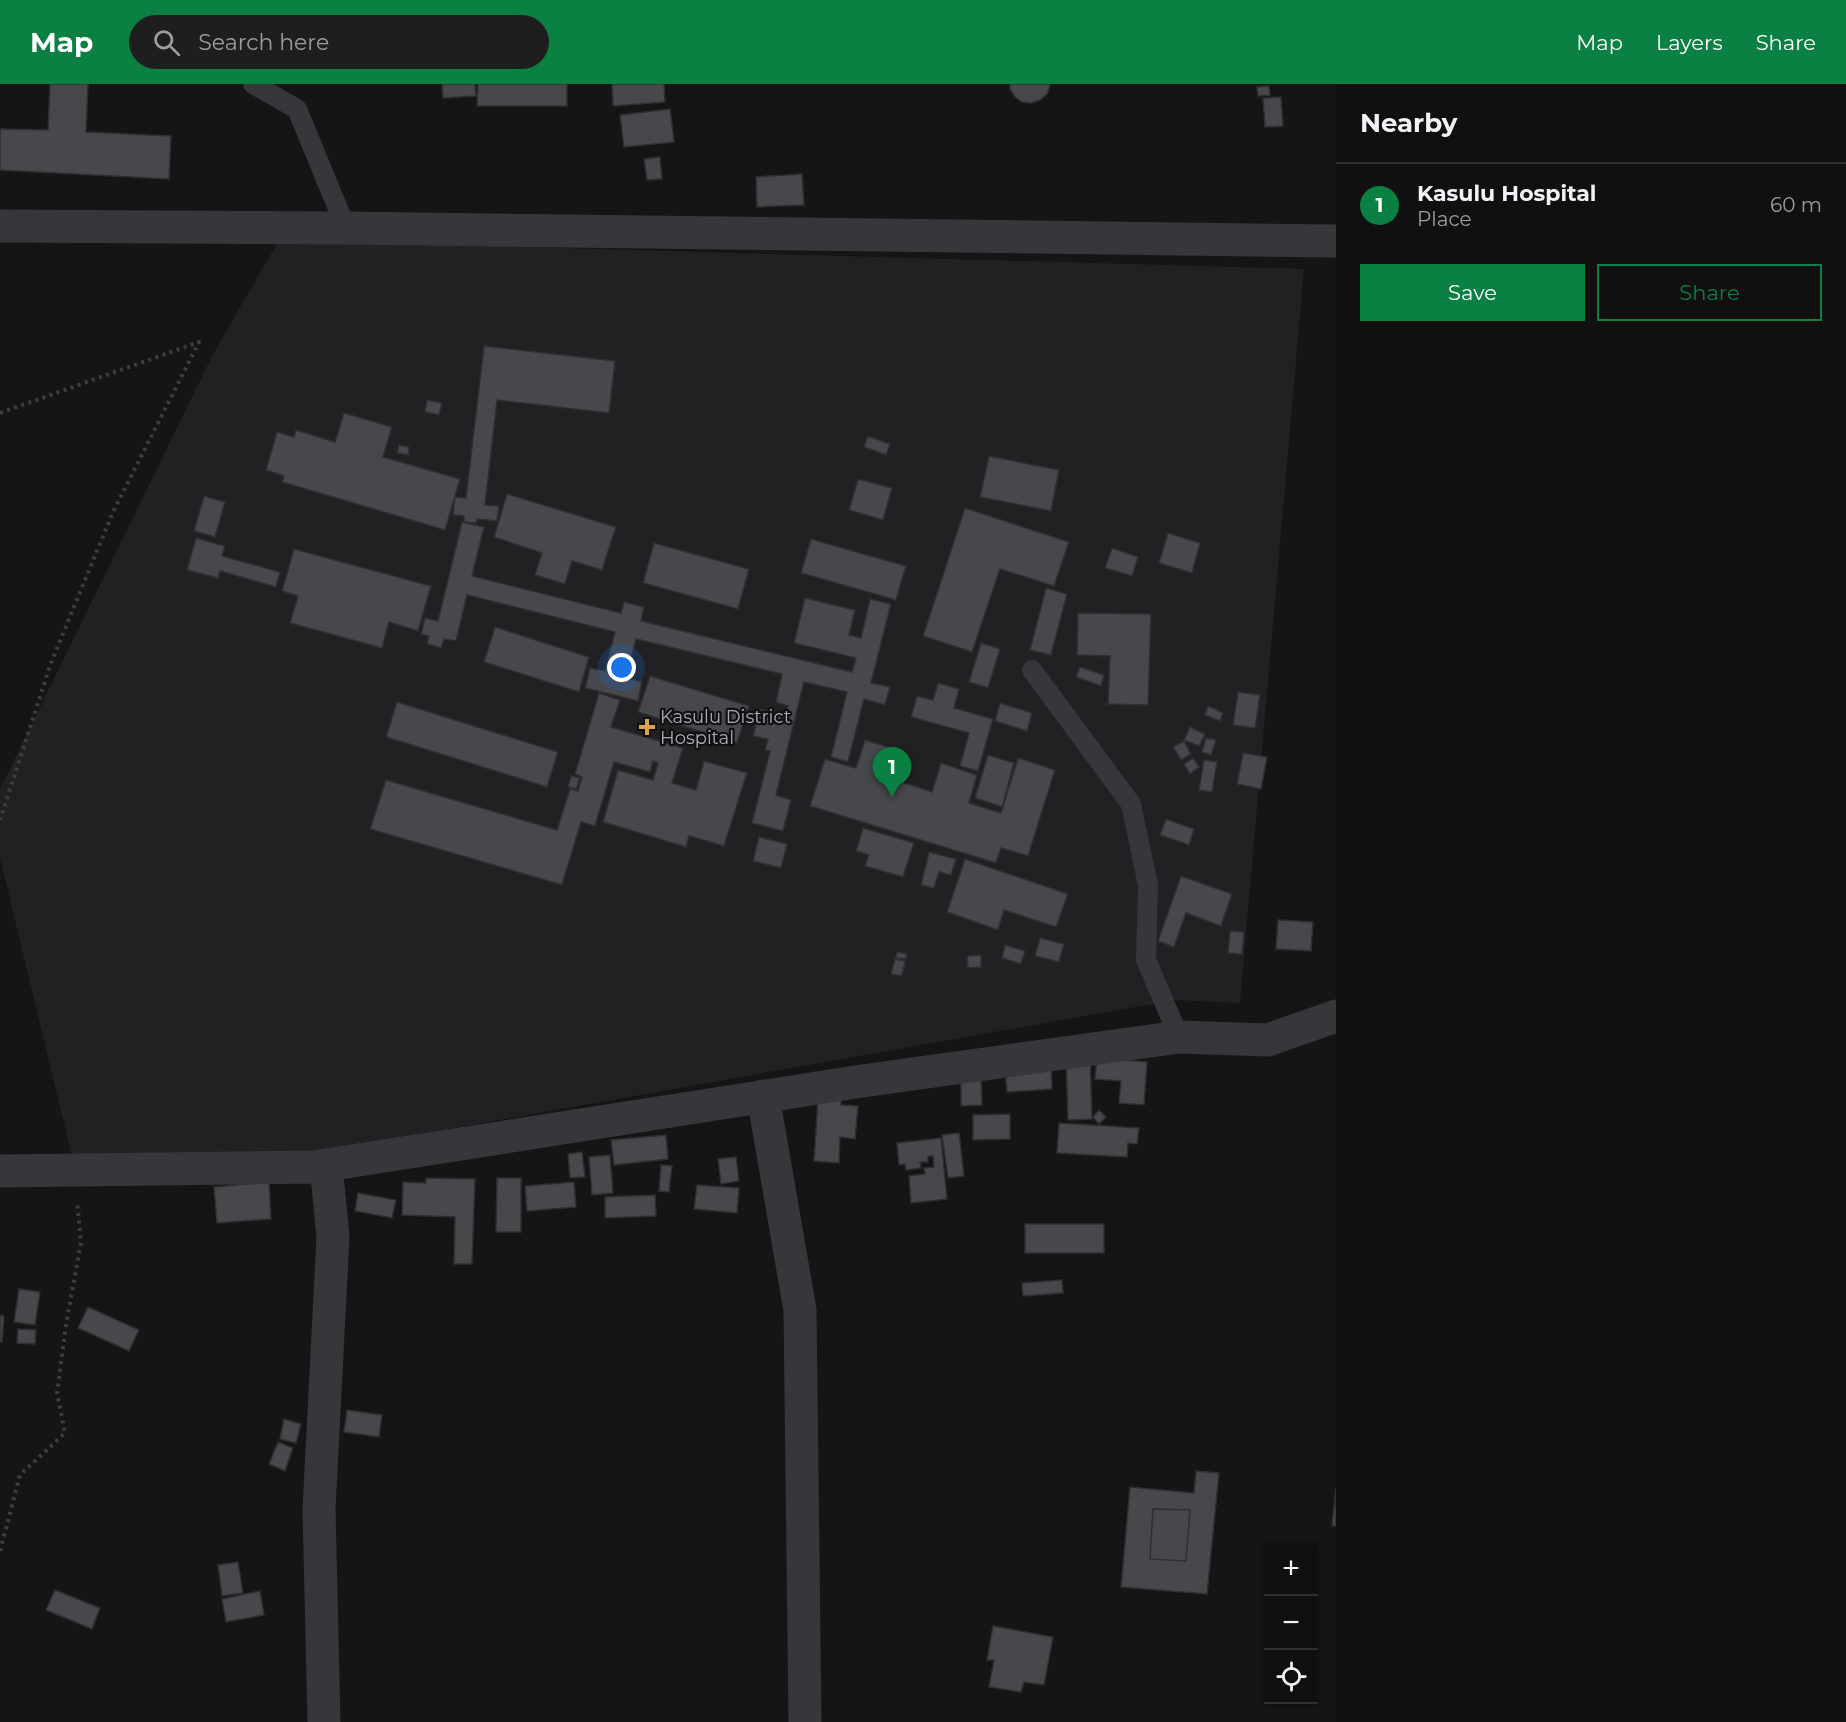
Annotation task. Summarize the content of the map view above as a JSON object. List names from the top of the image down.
{
  "places": {
    "health": ["Kasulu District Hospital"]
  },
  "page": {
    "header": "Map",
    "search": "Search here",
    "nav": ["Map", "Layers", "Share"],
    "heading": "Nearby",
    "list": [
      {
        "mark": "1",
        "name": "Kasulu Hospital",
        "note": "Place",
        "value": "60 m"
      }
    ],
    "buttons": ["Save", "Share"],
    "pins": "1",
    "map_buttons": ["+", "−"]
  }
}
